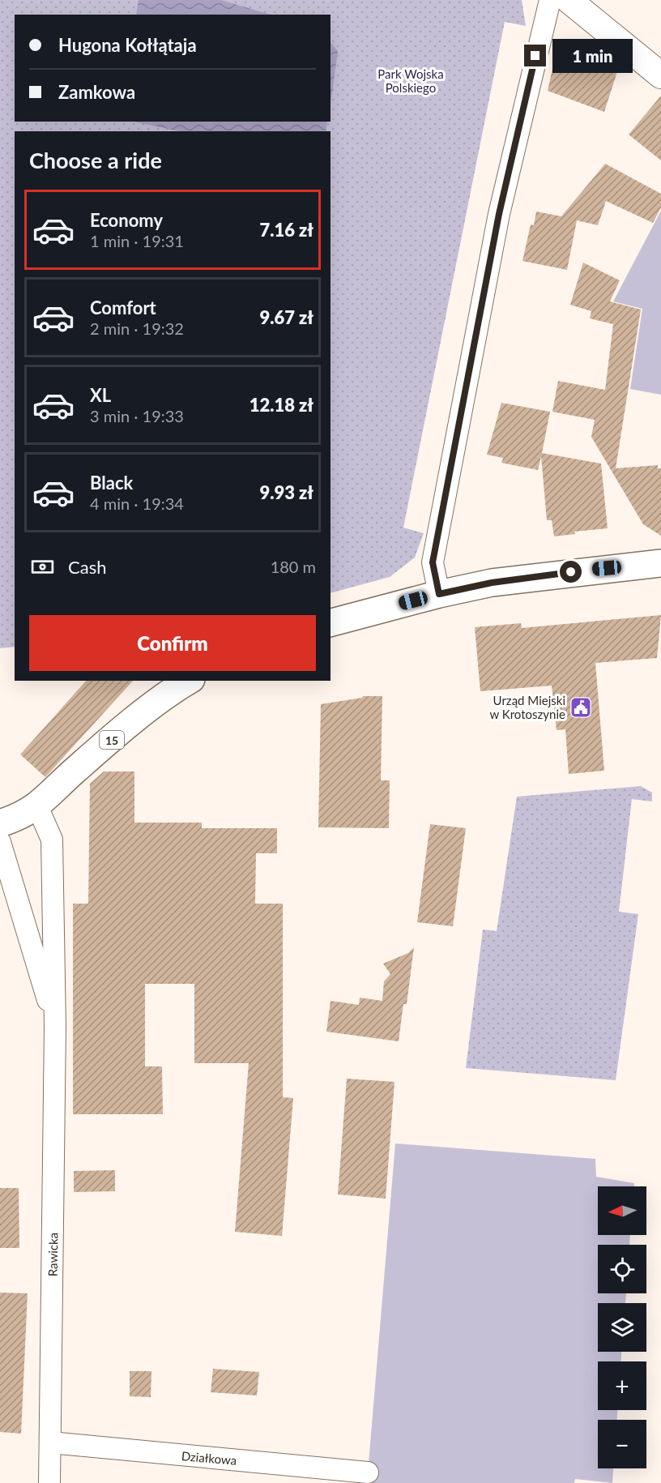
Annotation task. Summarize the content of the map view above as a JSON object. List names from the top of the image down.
{
  "streets": {
    "main road": ["15"],
    "street": ["Rawicka", "Działkowa"]
  },
  "crossings": [
    ["15", "Rawicka"],
    ["Rawicka", "Działkowa"]
  ],
  "parks": ["Park Wojska Polskiego"],
  "places": {
    "public building": ["Urząd Miejski w Krotoszynie"]
  },
  "north": "left",
  "page": {
    "banner": ["Hugona Kołłątaja", "Zamkowa"],
    "bubble": "1 min",
    "heading": "Choose a ride",
    "list": [
      {
        "name": "Economy",
        "note": "1 min · 19:31",
        "value": "7.16 zł"
      },
      {
        "name": "Comfort",
        "note": "2 min · 19:32",
        "value": "9.67 zł"
      },
      {
        "name": "XL",
        "note": "3 min · 19:33",
        "value": "12.18 zł"
      },
      {
        "name": "Black",
        "note": "4 min · 19:34",
        "value": "9.93 zł"
      }
    ],
    "pay": ["Cash", "180 m"],
    "buttons": "Confirm",
    "map_buttons": ["+", "−"]
  }
}
